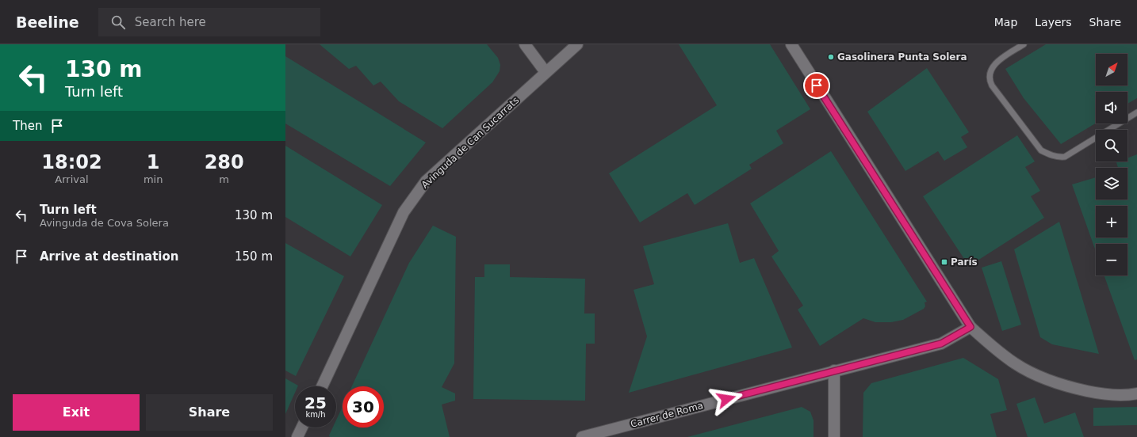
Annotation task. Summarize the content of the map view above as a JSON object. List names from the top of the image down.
{
  "streets": {
    "street": ["Avinguda de Can Sucarrats", "Carrer de Roma"]
  },
  "places": {
    "other": ["Gasolinera Punta Solera"],
    "transit": ["París"]
  },
  "north": "top right",
  "page": {
    "header": "Beeline",
    "search": "Search here",
    "nav": ["Map", "Layers", "Share"],
    "turn": ["130 m", "Turn left"],
    "map_buttons": ["+", "−"],
    "then": "Then",
    "eta": [
      "18:02",
      "Arrival",
      "1",
      "min",
      "280",
      "m"
    ],
    "list": [
      {
        "name": "Turn left",
        "note": "Avinguda de Cova Solera",
        "value": "130 m"
      },
      {
        "name": "Arrive at destination",
        "value": "150 m"
      }
    ],
    "speed": "25 km/h",
    "limit": "30",
    "buttons": ["Exit", "Share"]
  }
}
